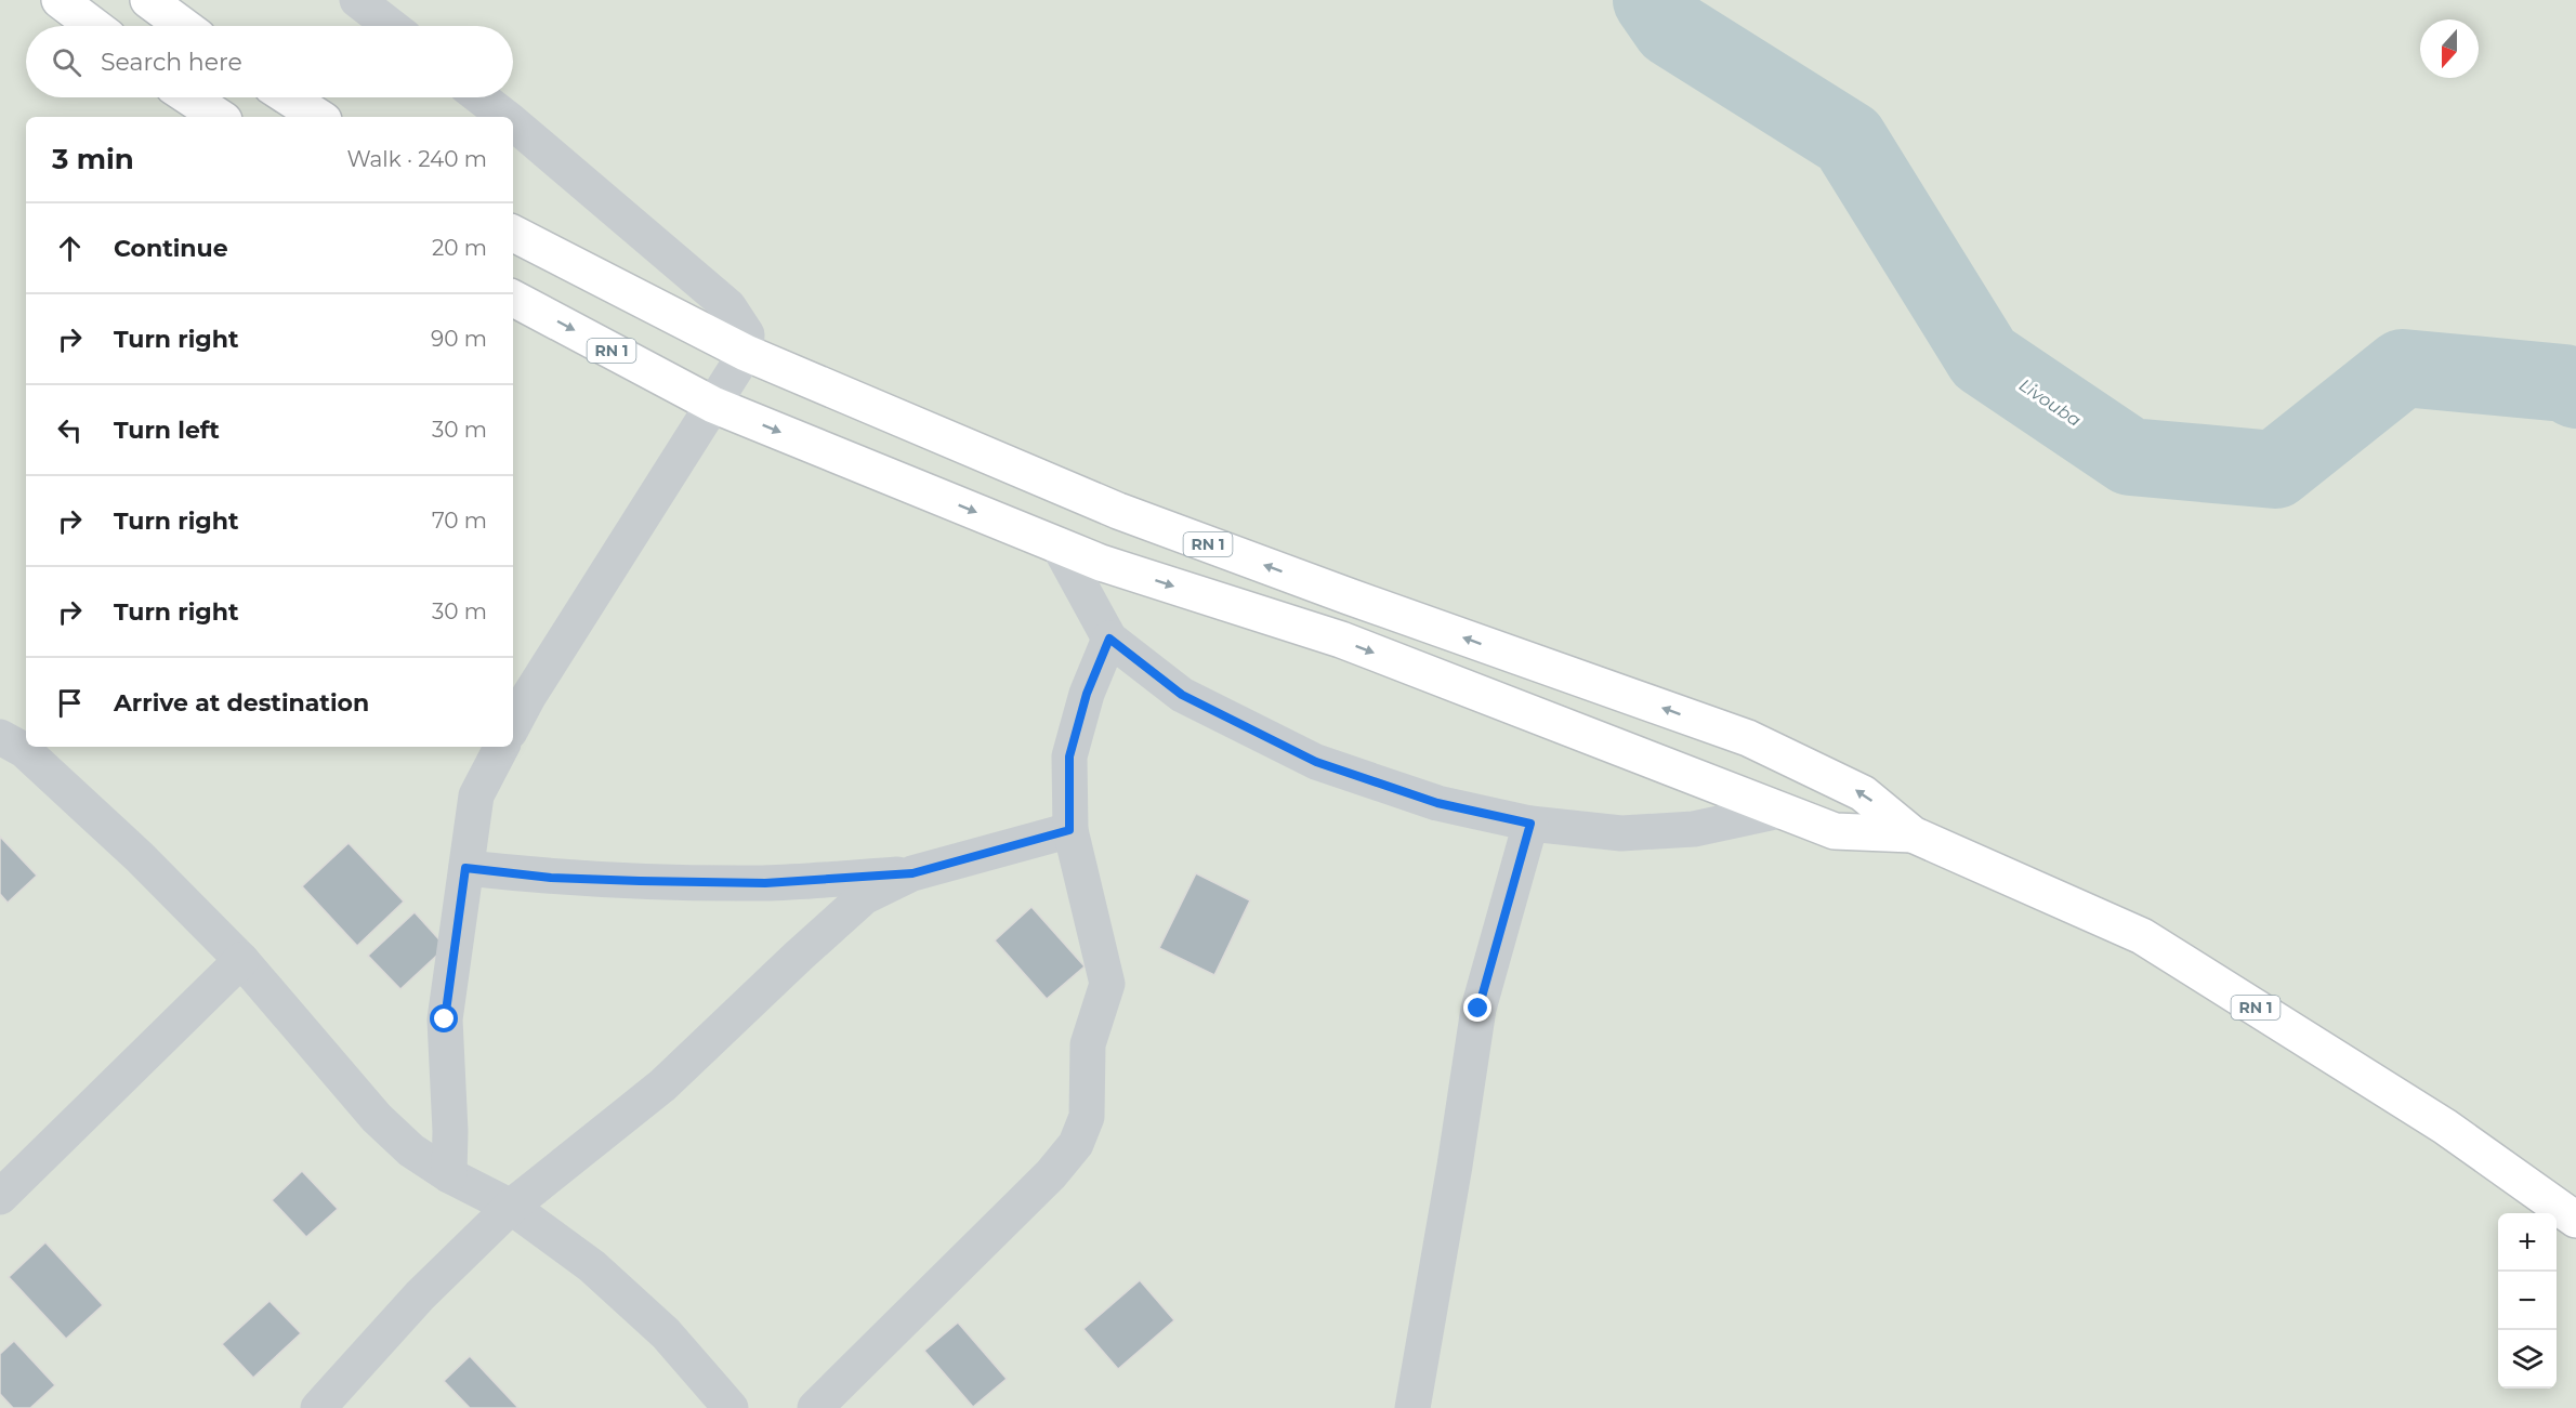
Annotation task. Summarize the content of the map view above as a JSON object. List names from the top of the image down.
{
  "streets": {
    "highway": ["RN 1"]
  },
  "water": ["Livouba"],
  "north": "bottom",
  "page": {
    "search": "Search here",
    "heading": ["3 min", "Walk · 240 m"],
    "list": [
      ["Continue", "20 m"],
      ["Turn right", "90 m"],
      ["Turn left", "30 m"],
      ["Turn right", "70 m"],
      ["Turn right", "30 m"],
      "Arrive at destination"
    ],
    "map_buttons": ["+", "−"]
  }
}
